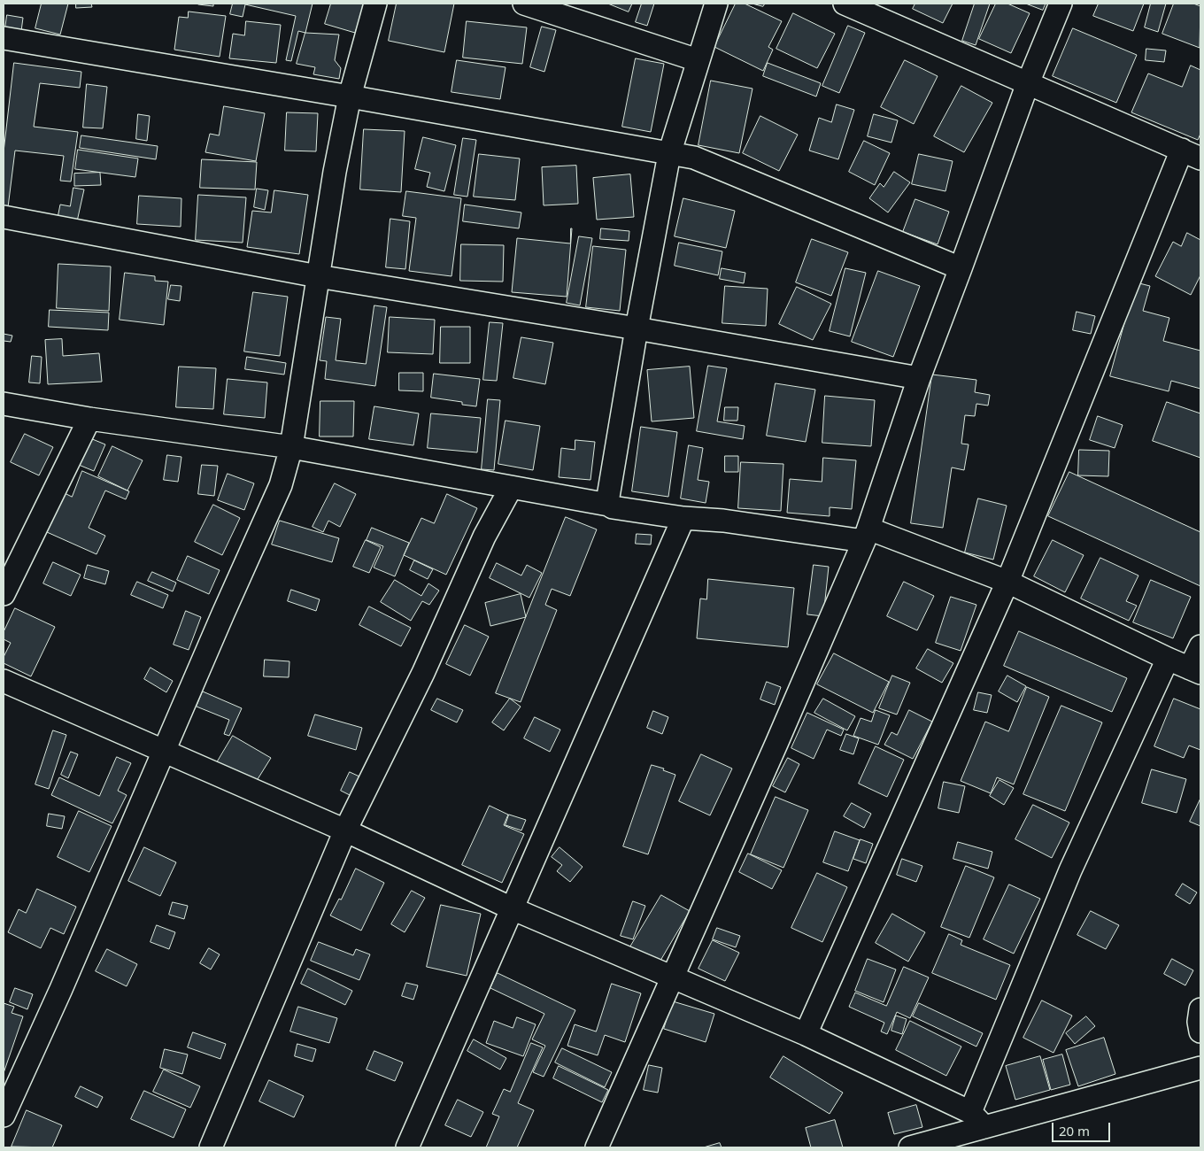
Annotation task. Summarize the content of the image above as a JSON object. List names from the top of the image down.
{
  "scale_bar": "20 m"
}
